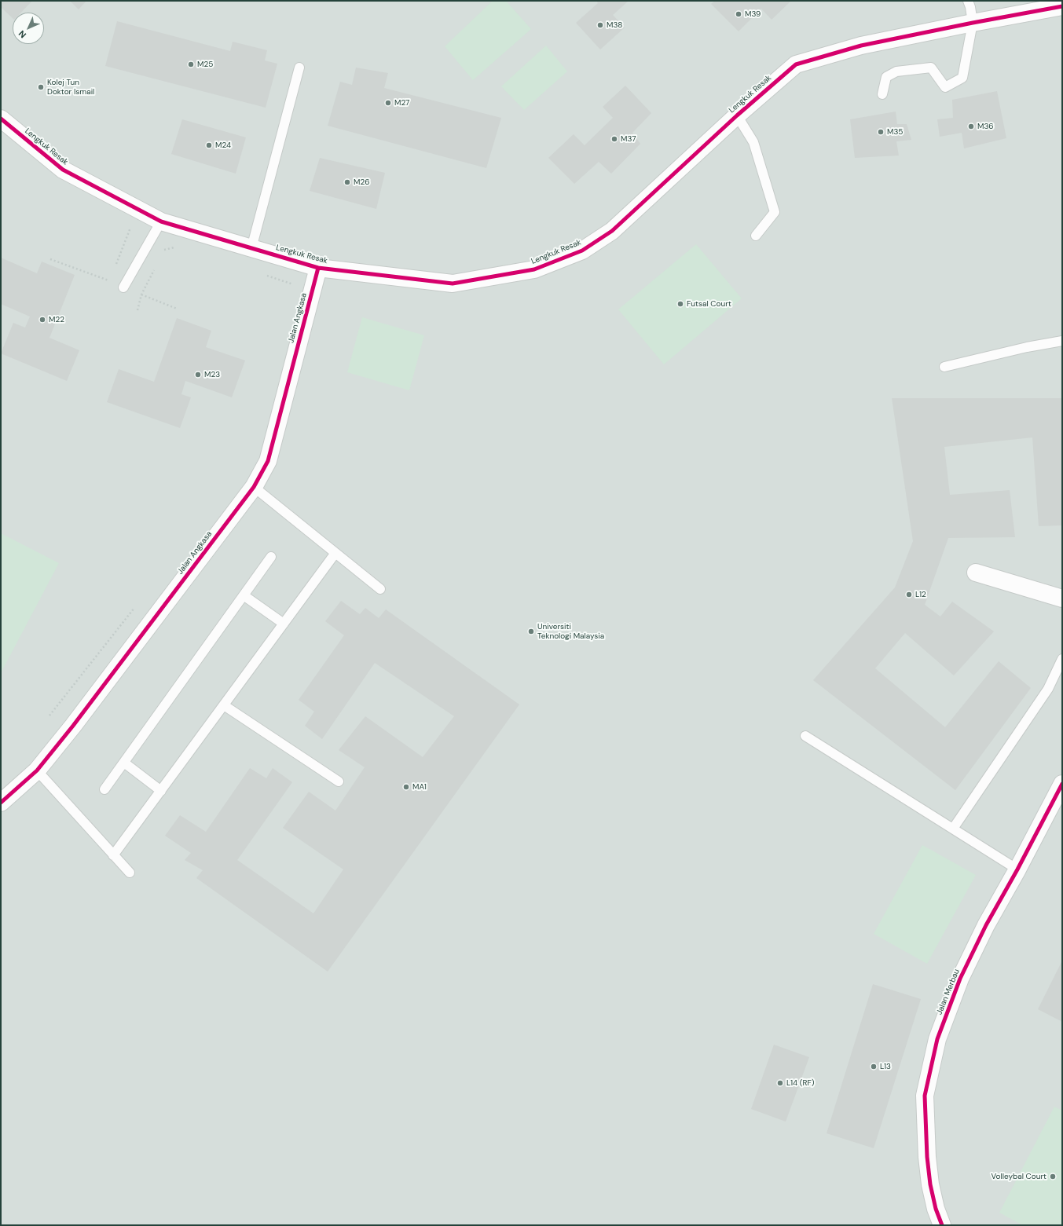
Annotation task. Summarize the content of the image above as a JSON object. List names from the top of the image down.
{
  "streets": {
    "street": ["Lengkuk Resak", "Jalan Angkasa", "Jalan Merbau"]
  },
  "crossings": [
    ["Lengkuk Resak", "Jalan Angkasa"]
  ],
  "places": [
    "M39",
    "M38",
    "M25",
    "Kolej Tun Doktor Ismail",
    "M27",
    "M36",
    "M35",
    "M37",
    "M24",
    "M26",
    "Futsal Court",
    "M22",
    "M23",
    "L12",
    "Universiti Teknologi Malaysia",
    "MA1",
    "L13",
    "L14 (RF)",
    "Volleybal Court"
  ],
  "north": "bottom left"
}
